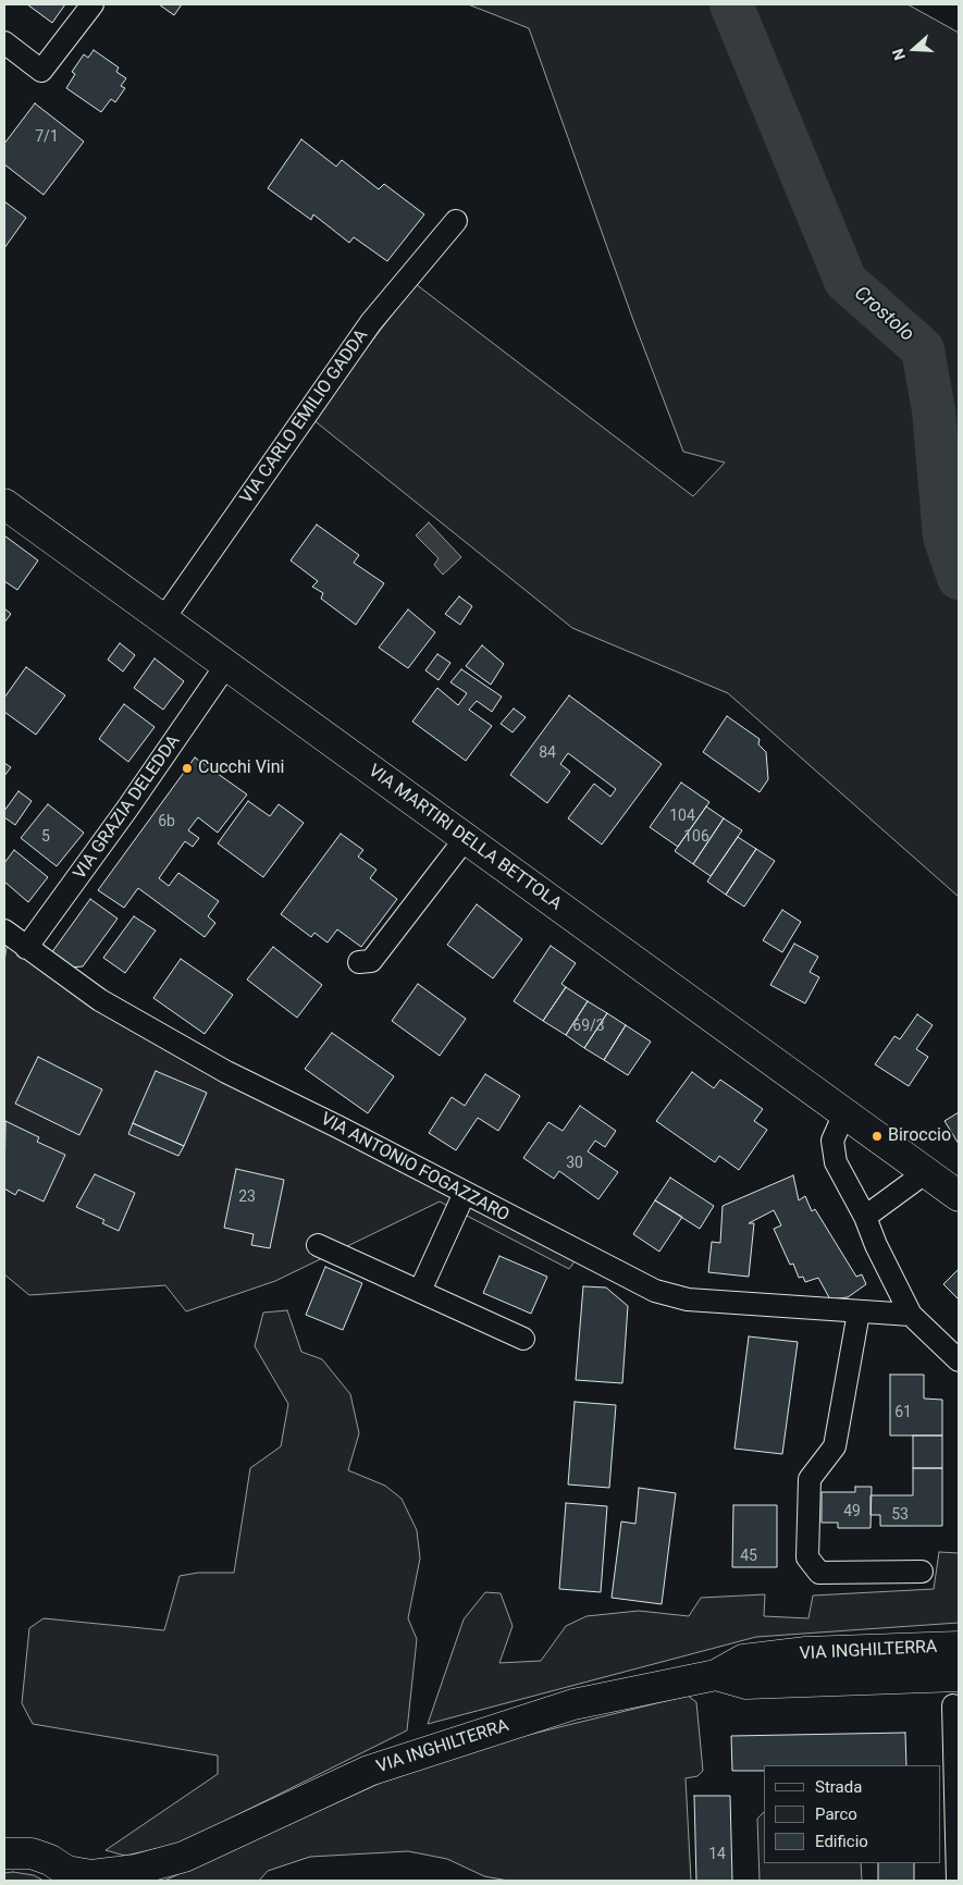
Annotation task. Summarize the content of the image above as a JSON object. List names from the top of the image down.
{
  "streets": {
    "main road": ["VIA MARTIRI DELLA BETTOLA", "VIA INGHILTERRA"],
    "street": ["VIA CARLO EMILIO GADDA", "VIA GRAZIA DELEDDA", "VIA ANTONIO FOGAZZARO"]
  },
  "crossings": [
    ["VIA CARLO EMILIO GADDA", "VIA MARTIRI DELLA BETTOLA"],
    ["VIA GRAZIA DELEDDA", "VIA MARTIRI DELLA BETTOLA"],
    ["VIA GRAZIA DELEDDA", "VIA ANTONIO FOGAZZARO"]
  ],
  "water": ["Crostolo"],
  "places": ["Cucchi Vini", "Biroccio"],
  "house_numbers": [
    "7/1",
    "84",
    "104",
    "6b",
    "5",
    "106",
    "69/3",
    "30",
    "23",
    "61",
    "49",
    "53",
    "45",
    "14"
  ],
  "legend": ["Strada", "Parco", "Edificio"],
  "north": "left"
}
